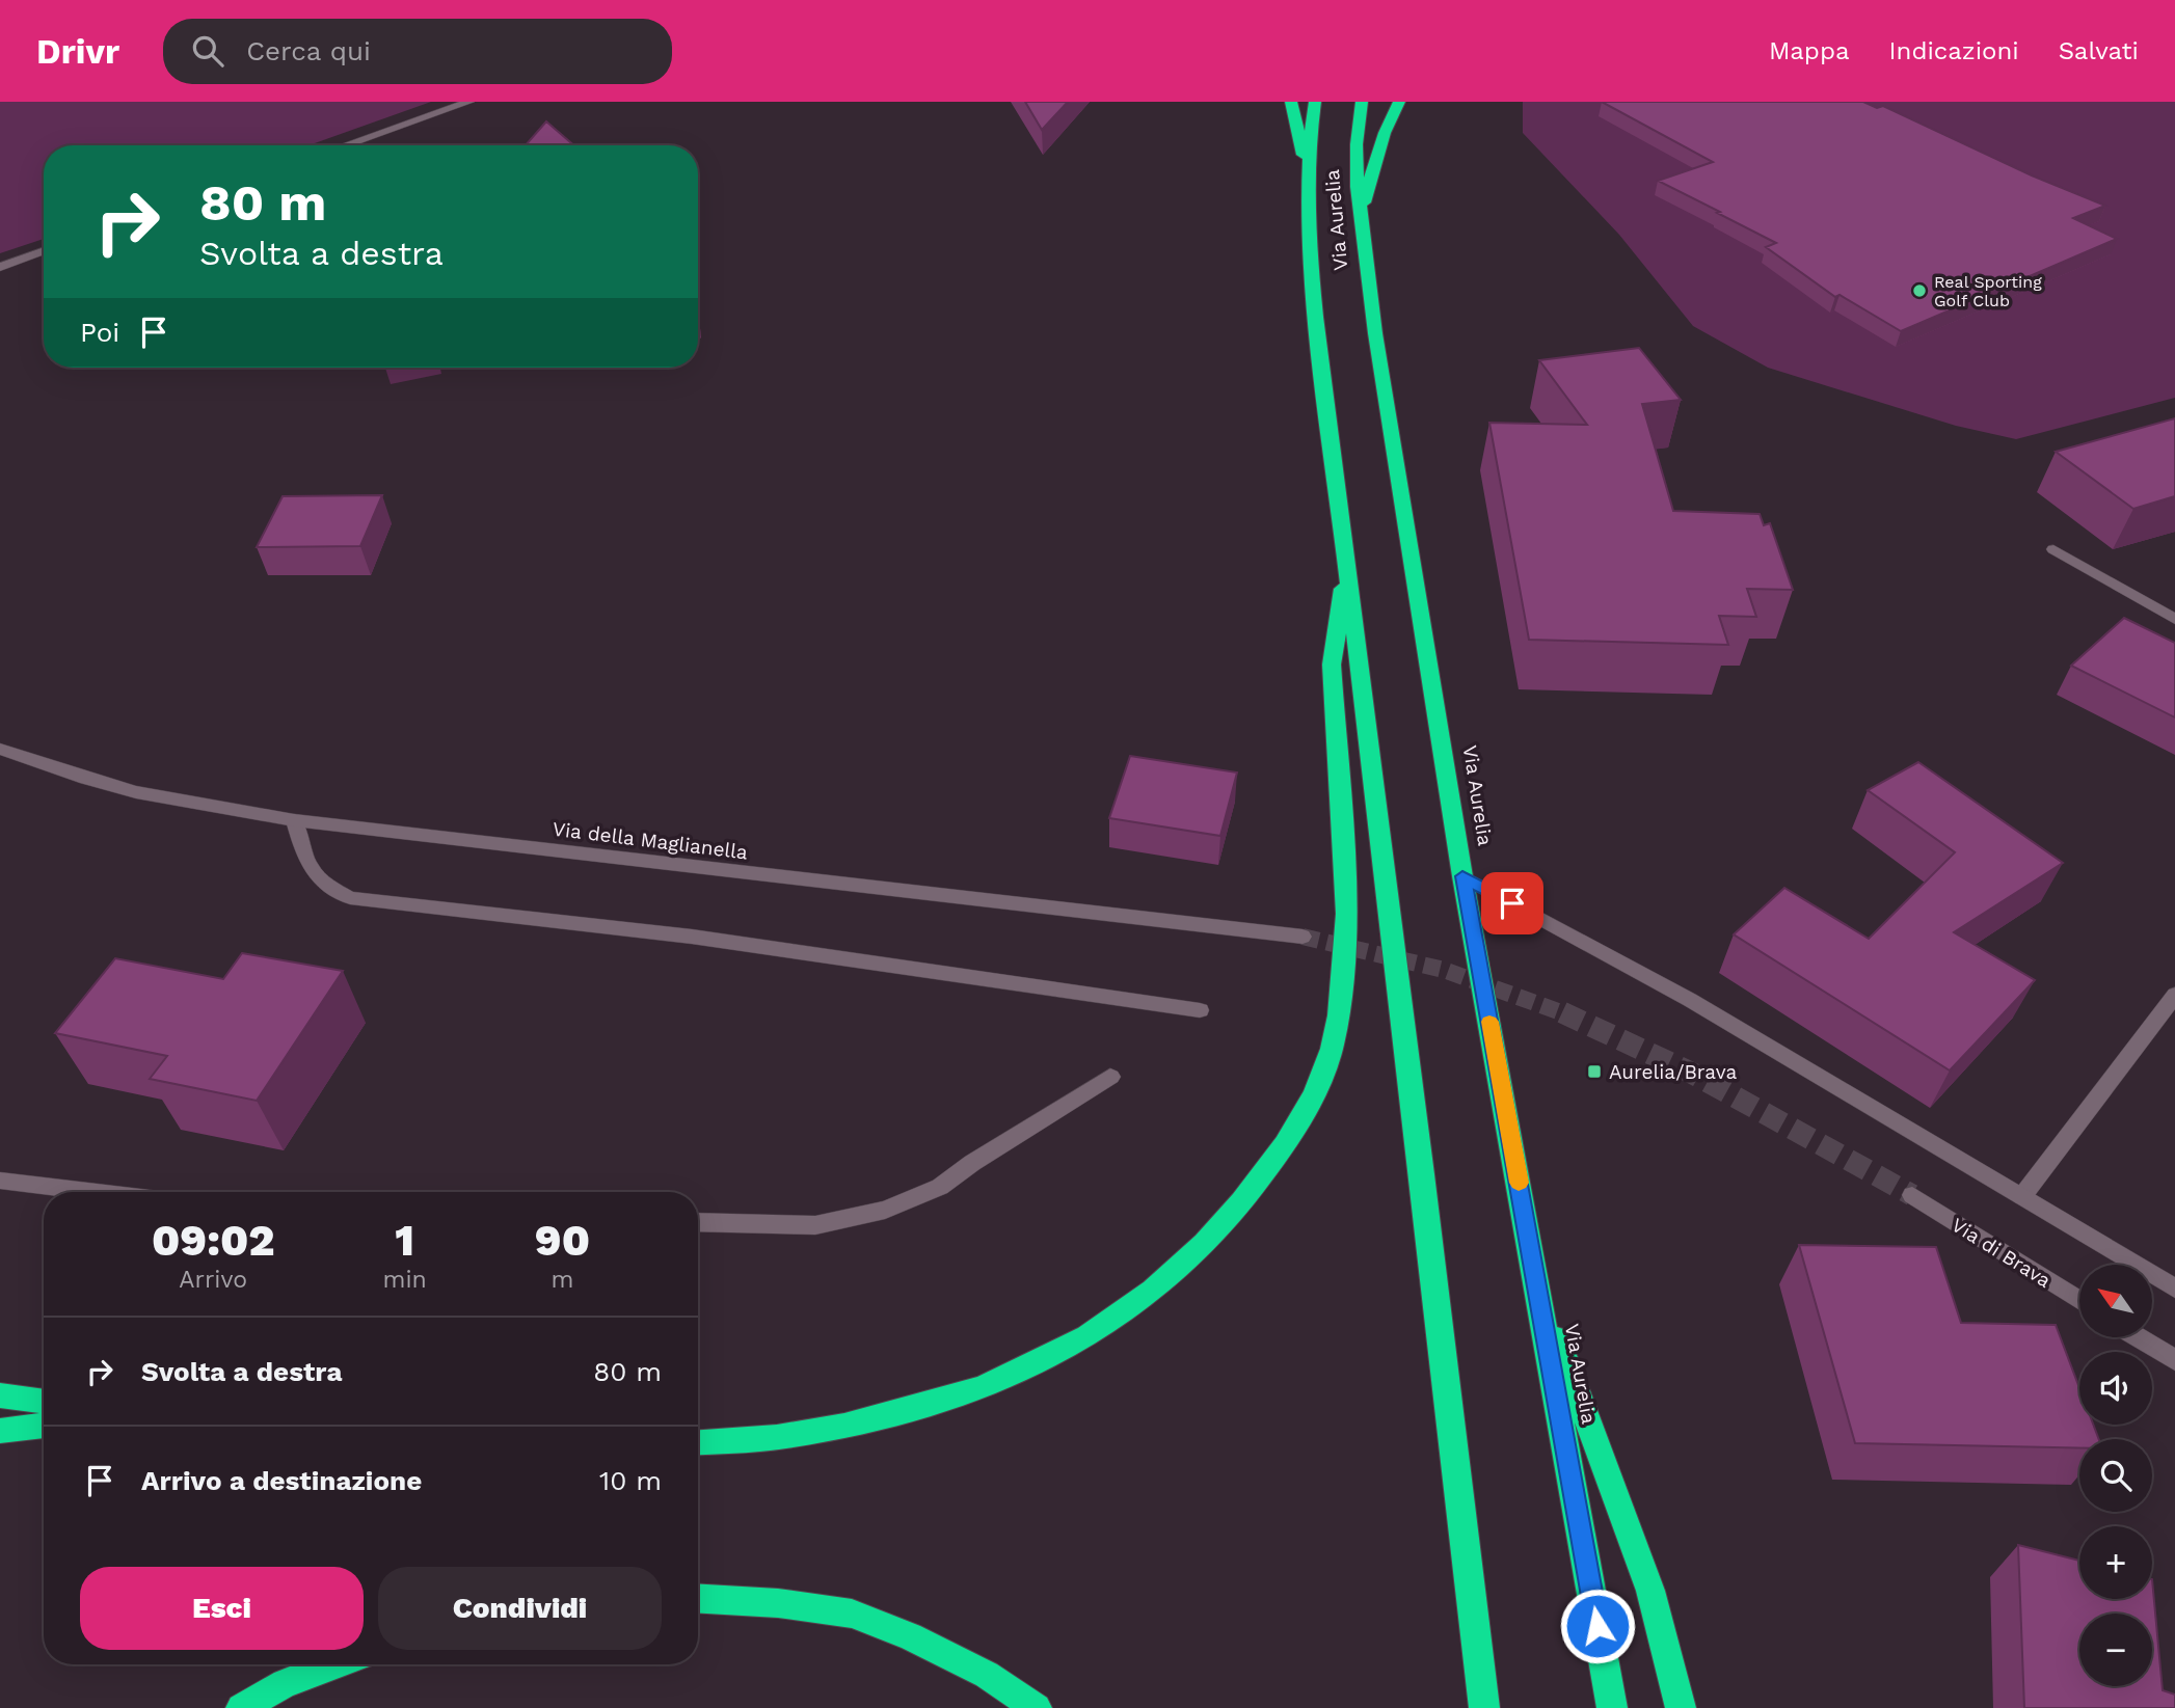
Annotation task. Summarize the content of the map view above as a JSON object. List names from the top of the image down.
{
  "streets": {
    "highway": ["Via Aurelia"],
    "street": ["Via della Maglianella", "Via di Brava"]
  },
  "places": {
    "other": ["Real Sporting Golf Club"],
    "transit": ["Aurelia/Brava"]
  },
  "north": "top left",
  "page": {
    "header": "Drivr",
    "search": "Cerca qui",
    "nav": ["Mappa", "Indicazioni", "Salvati"],
    "turn": ["80 m", "Svolta a destra"],
    "then": "Poi",
    "eta": [
      "09:02",
      "Arrivo",
      "1",
      "min",
      "90",
      "m"
    ],
    "map_buttons": ["+", "−"],
    "list": [
      {
        "name": "Svolta a destra",
        "value": "80 m"
      },
      {
        "name": "Arrivo a destinazione",
        "value": "10 m"
      }
    ],
    "buttons": ["Esci", "Condividi"]
  }
}
